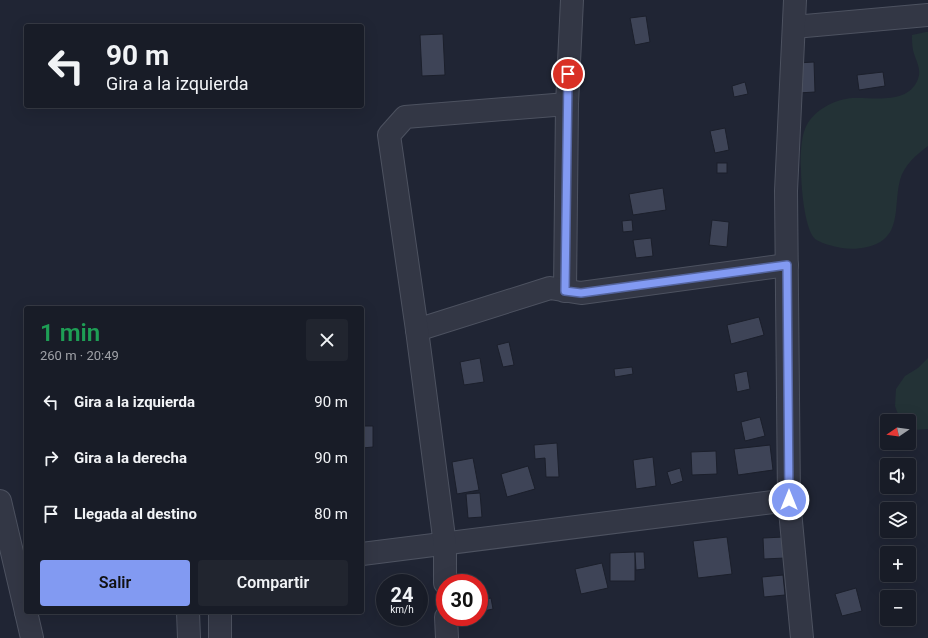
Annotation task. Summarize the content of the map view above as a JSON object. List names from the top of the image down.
{
  "north": "left",
  "page": {
    "turn": ["90 m", "Gira a la izquierda"],
    "heading": ["1 min", "260 m · 20:49"],
    "list": [
      {
        "name": "Gira a la izquierda",
        "value": "90 m"
      },
      {
        "name": "Gira a la derecha",
        "value": "90 m"
      },
      {
        "name": "Llegada al destino",
        "value": "80 m"
      }
    ],
    "map_buttons": ["+", "−"],
    "buttons": ["Salir", "Compartir"],
    "speed": "24 km/h",
    "limit": "30"
  }
}
